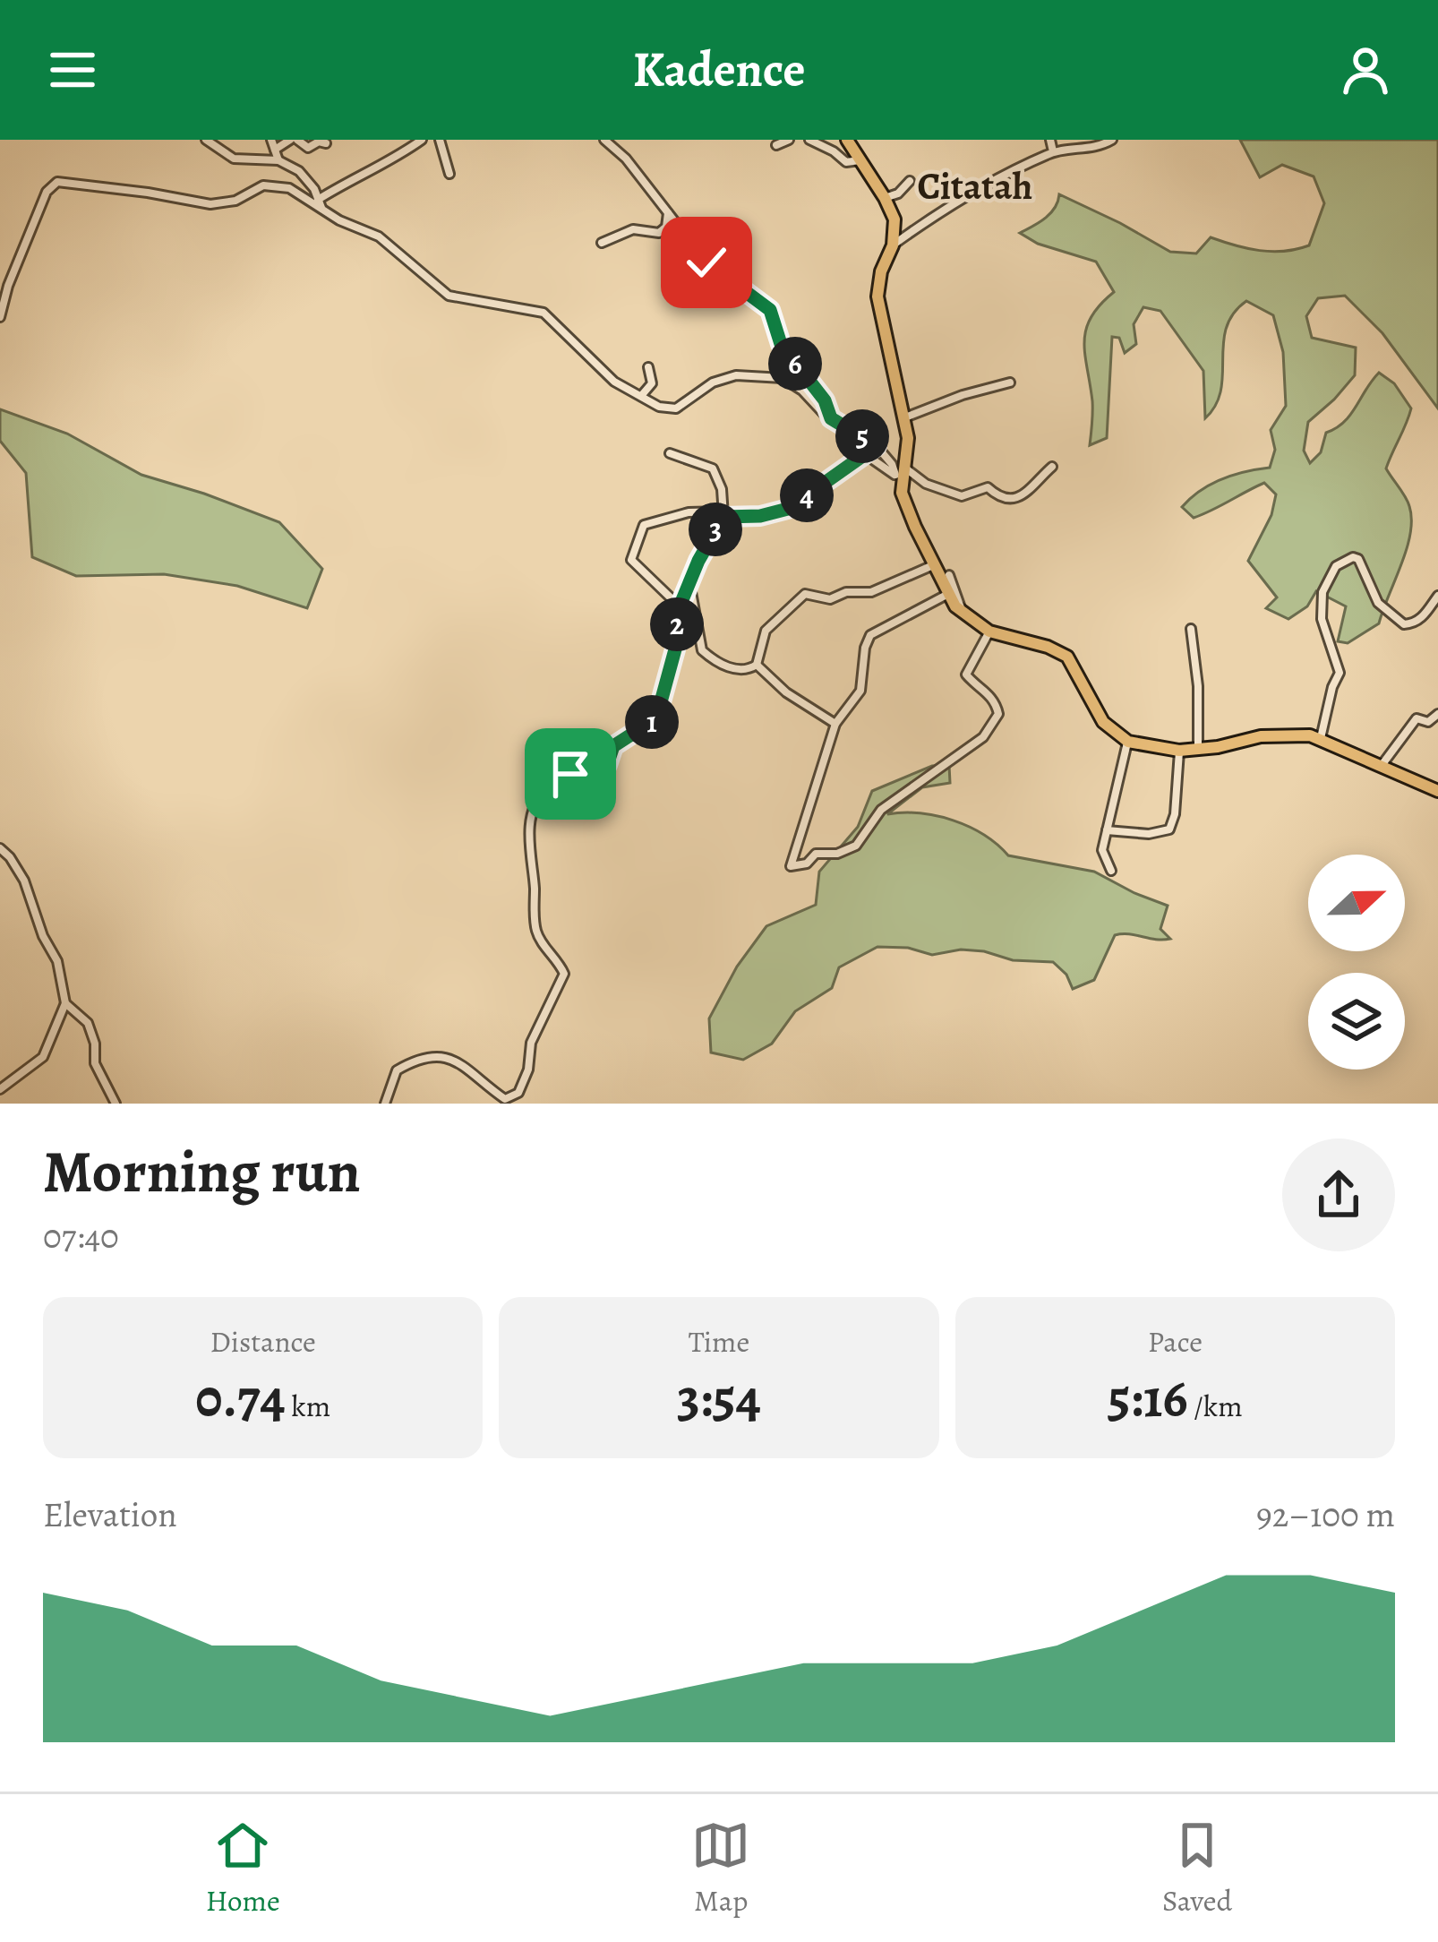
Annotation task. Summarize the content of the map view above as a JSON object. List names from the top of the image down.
{
  "districts": ["Citatah"],
  "north": "right",
  "page": {
    "header": "Kadence",
    "pins": [
      "6",
      "5",
      "4",
      "3",
      "2",
      "1"
    ],
    "heading": ["Morning run", "07:40"],
    "stats": [
      ["Distance", "0.74 km"],
      ["Time", "3:54"],
      ["Pace", "5:16 /km"]
    ],
    "chart": ["Elevation", "92–100 m"],
    "tabs": ["Home", "Map", "Saved"]
  }
}
